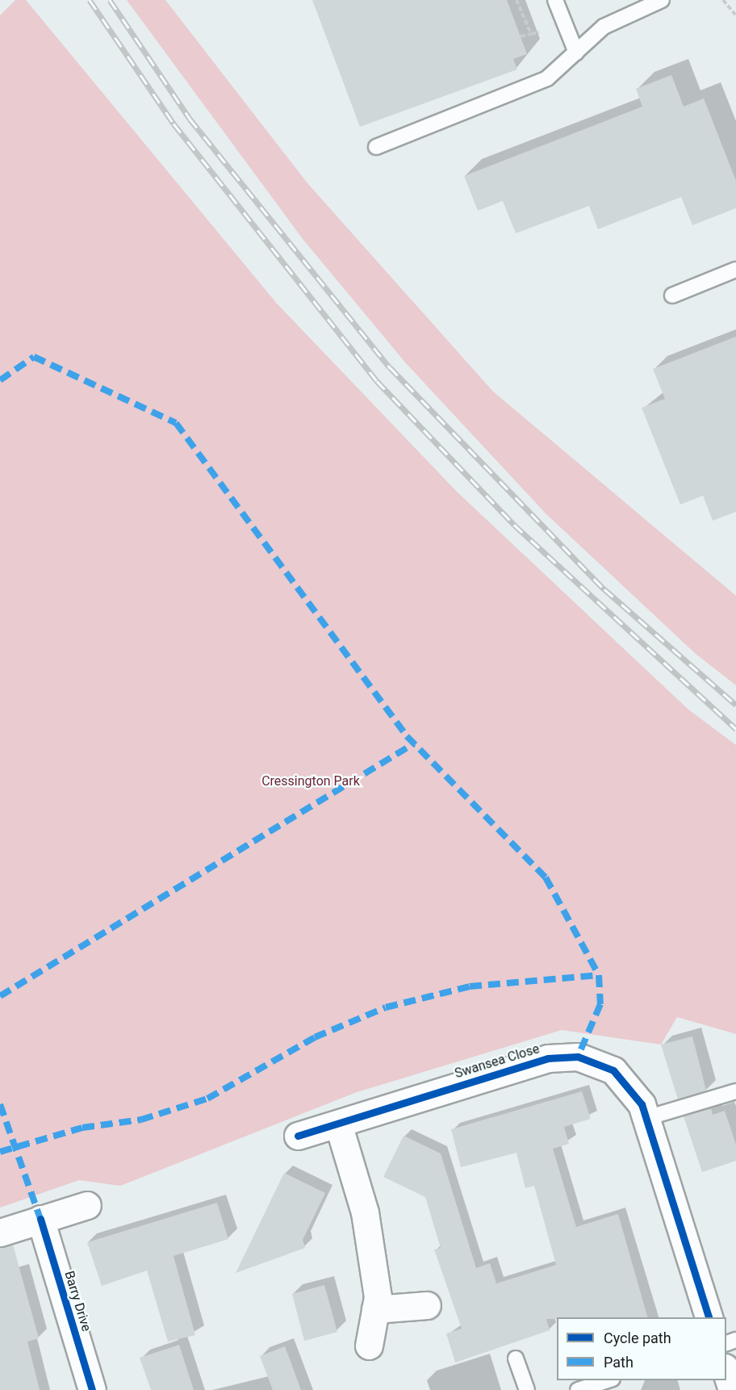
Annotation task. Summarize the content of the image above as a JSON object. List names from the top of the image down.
{
  "streets": {
    "street": ["Swansea Close", "Barry Drive"]
  },
  "parks": ["Cressington Park"],
  "legend": ["Cycle path", "Path"]
}
